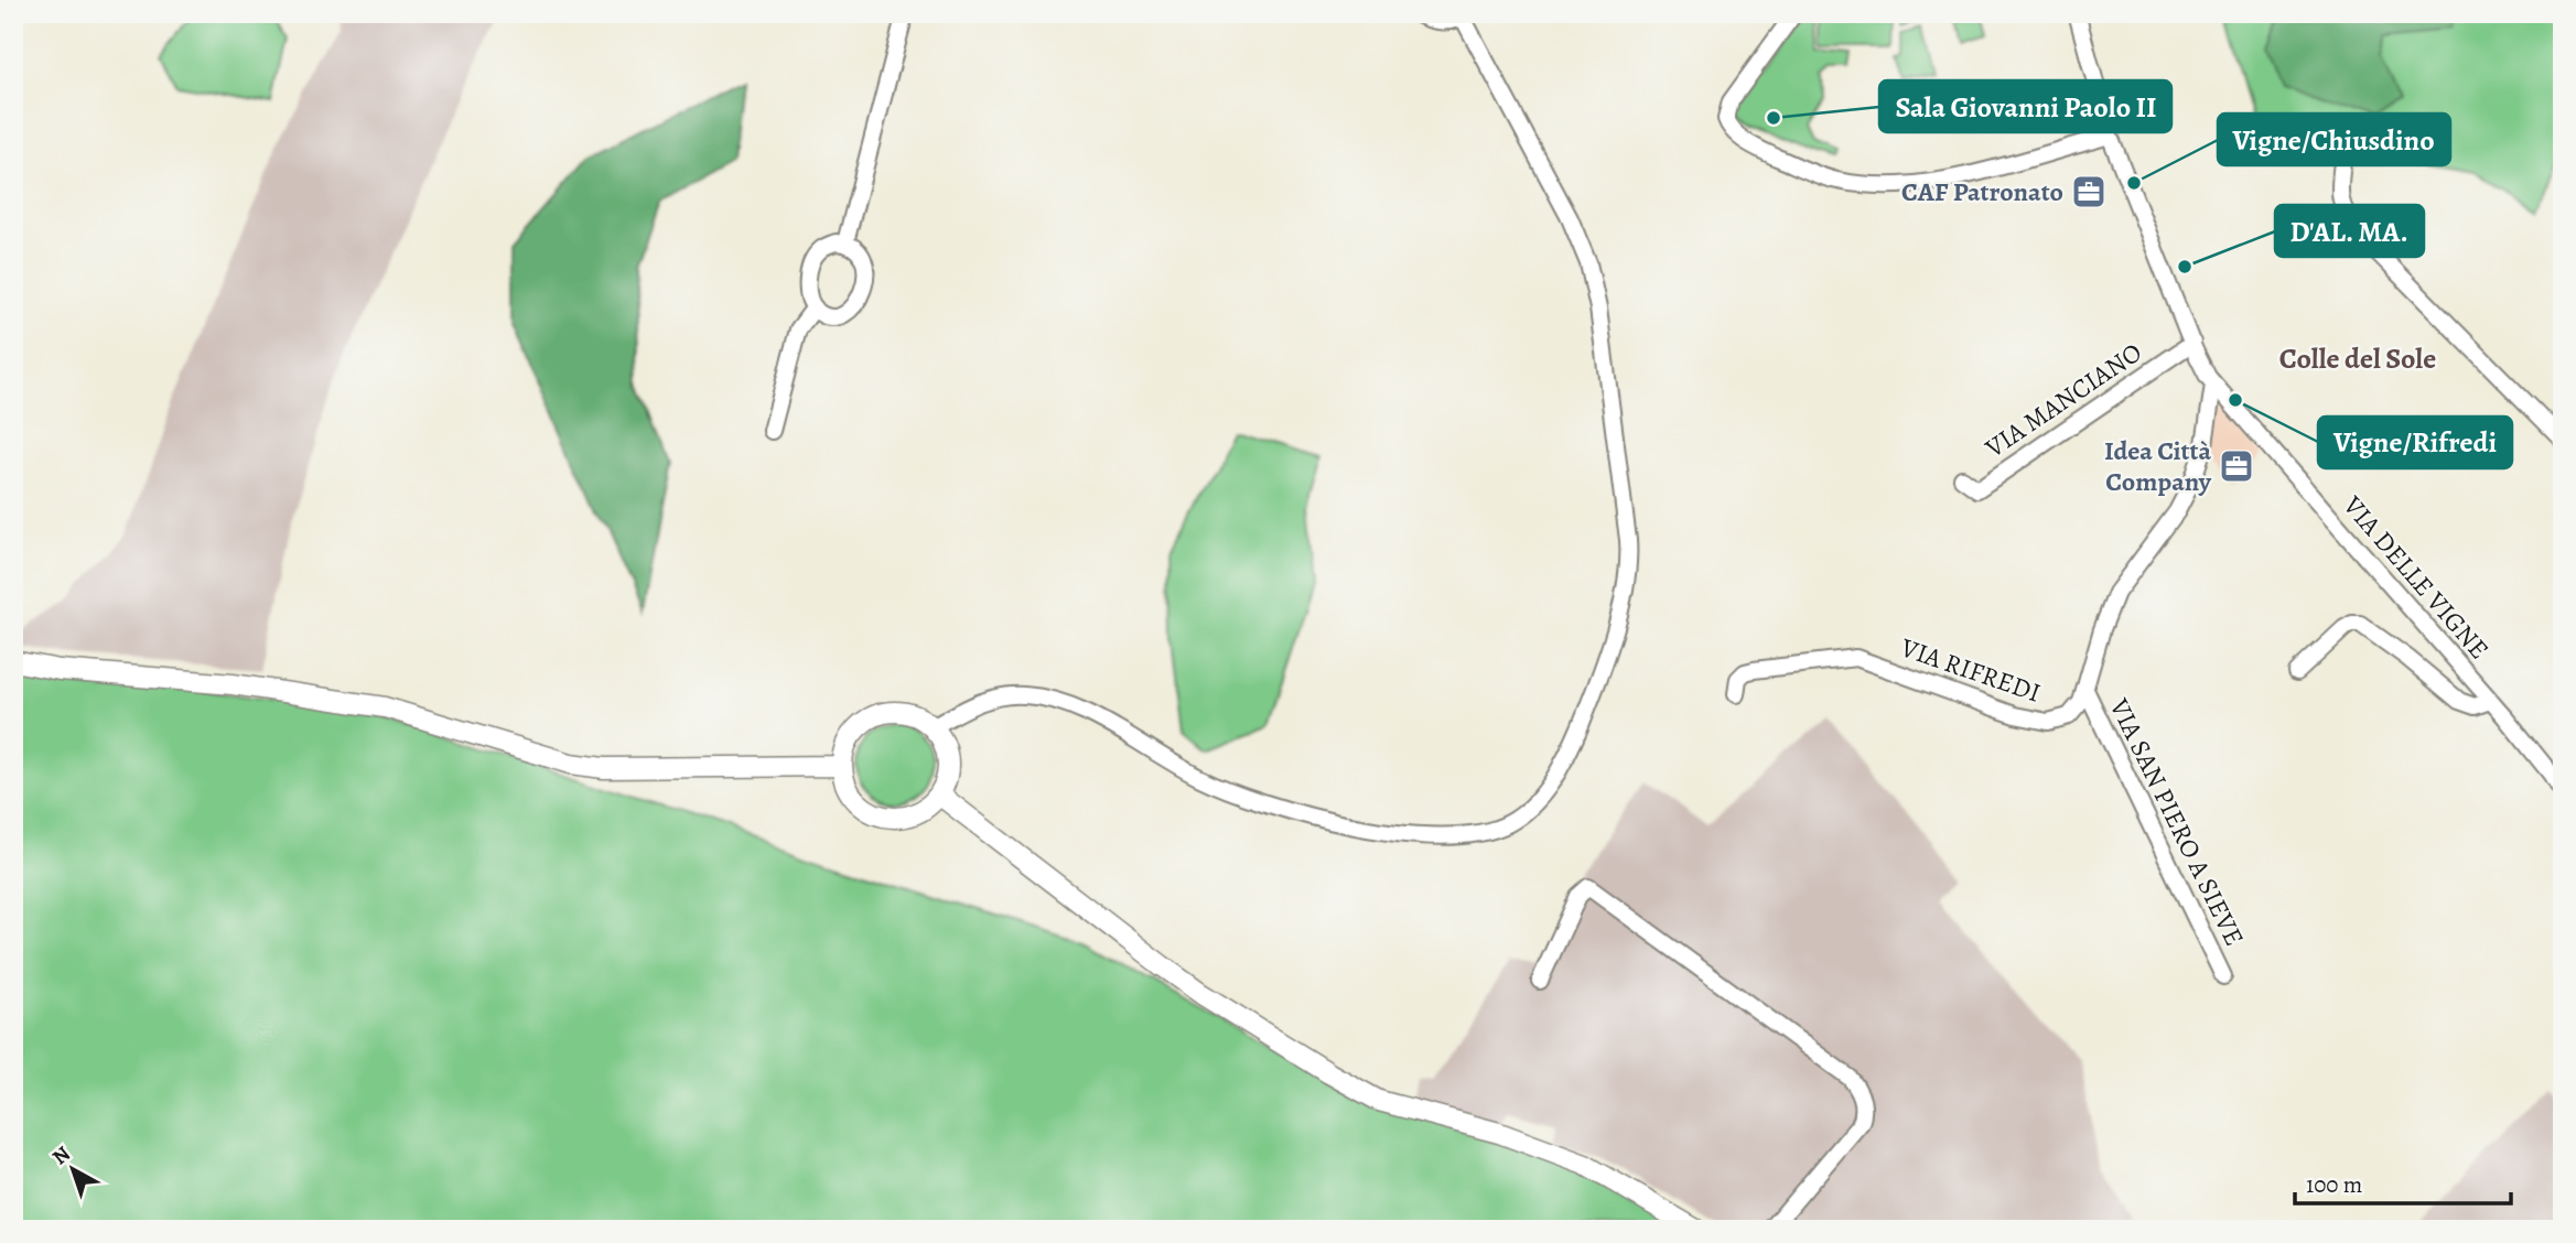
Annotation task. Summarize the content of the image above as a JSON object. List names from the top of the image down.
{
  "streets": {
    "street": [
      "VIA MANCIANO",
      "VIA DELLE VIGNE",
      "VIA RIFREDI",
      "VIA SAN PIERO A SIEVE"
    ]
  },
  "crossings": [
    ["VIA MANCIANO", "VIA DELLE VIGNE"],
    ["VIA DELLE VIGNE", "VIA RIFREDI"],
    ["VIA RIFREDI", "VIA SAN PIERO A SIEVE"]
  ],
  "districts": ["Colle del Sole"],
  "places": {
    "other": [
      "Sala Giovanni Paolo II",
      "Vigne/Chiusdino",
      "D'AL. MA.",
      "Vigne/Rifredi"
    ],
    "office": ["CAF Patronato", "Idea Città Company"]
  },
  "scale_bar": "100 m",
  "north": "top left"
}
